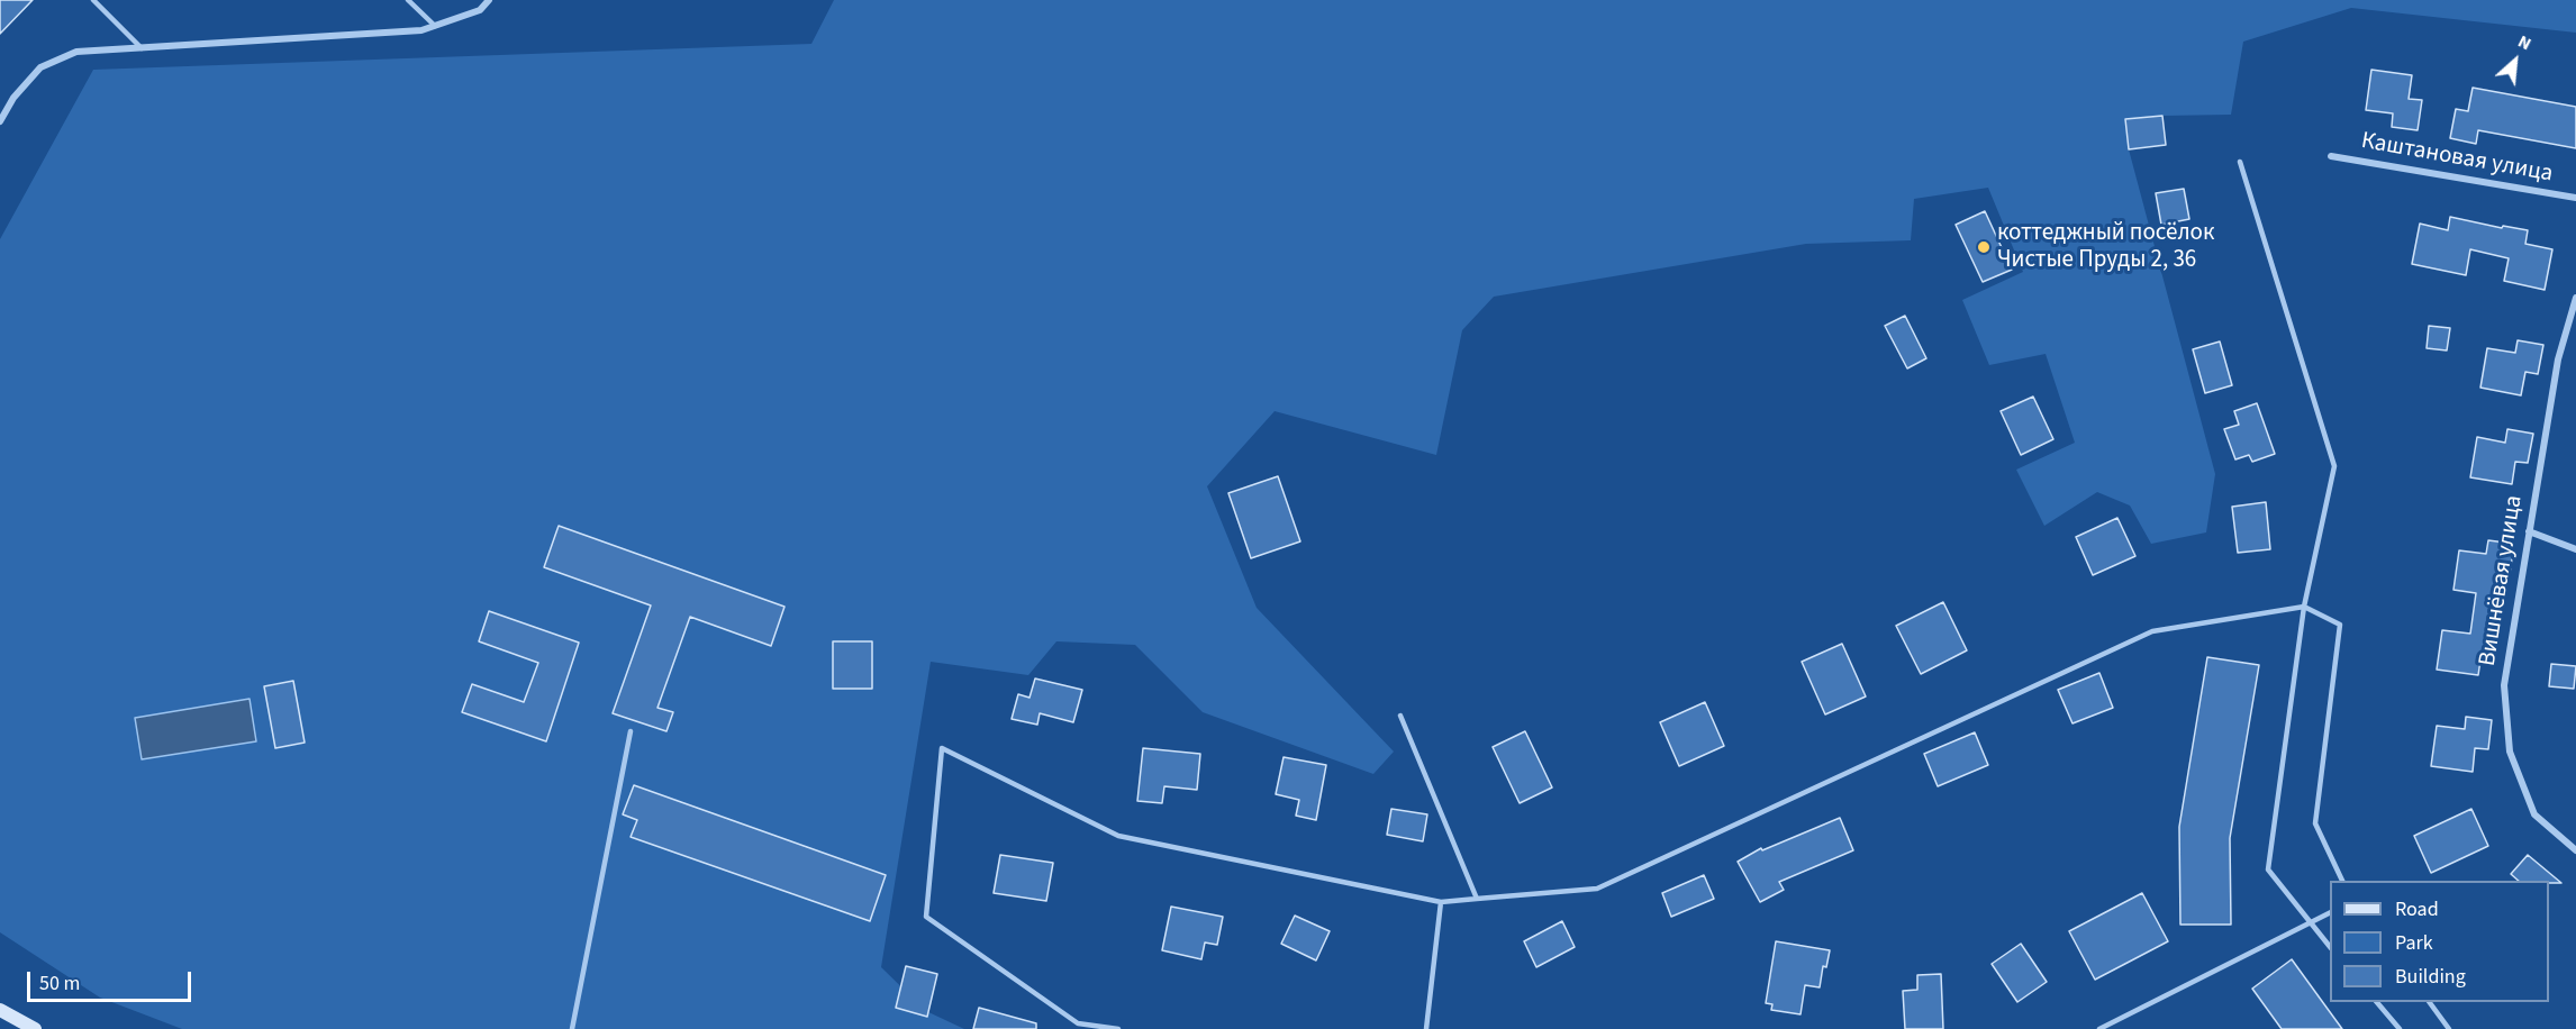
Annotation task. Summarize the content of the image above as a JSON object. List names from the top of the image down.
{
  "streets": {
    "street": ["Каштановая улица", "Вишнёвая улица"]
  },
  "places": ["коттеджный посёлок Чистые Пруды 2, 36"],
  "legend": ["Road", "Park", "Building"],
  "scale_bar": "50 m",
  "north": "top right"
}
